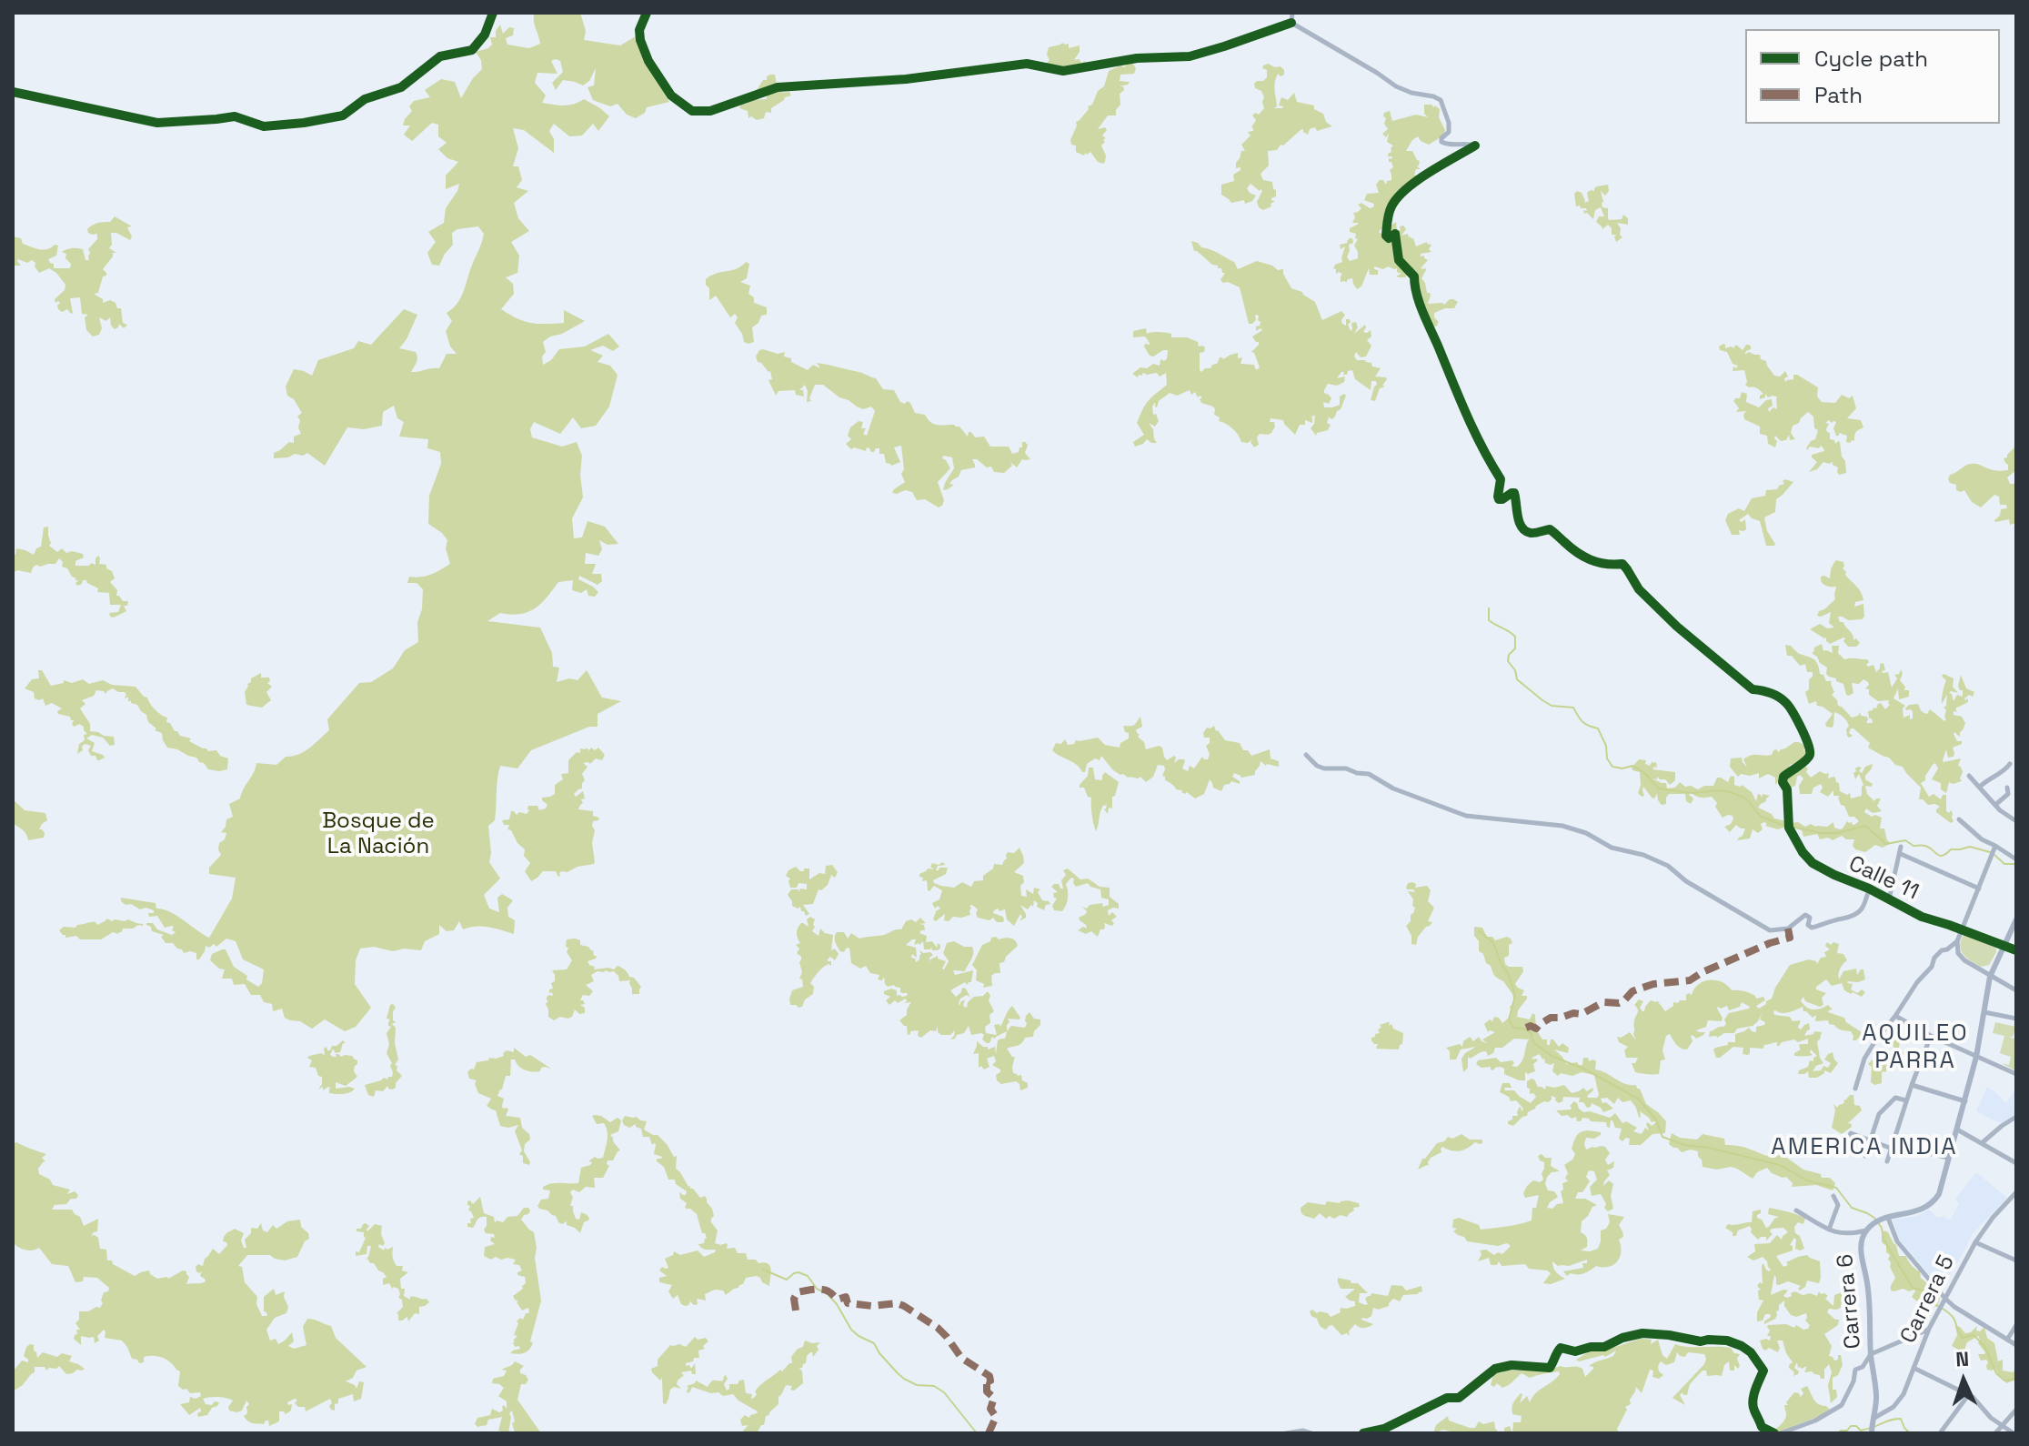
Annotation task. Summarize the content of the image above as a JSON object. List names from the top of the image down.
{
  "streets": {
    "main road": ["Carrera 6"],
    "street": ["Calle 11", "Carrera 5"]
  },
  "crossings": [
    ["Calle 11", "Carrera 6"],
    ["Carrera 5", "Carrera 6"]
  ],
  "districts": ["AQUILEO PARRA", "AMERICA INDIA"],
  "parks": ["Bosque de La Nación"],
  "legend": ["Cycle path", "Path"],
  "north": "top"
}
